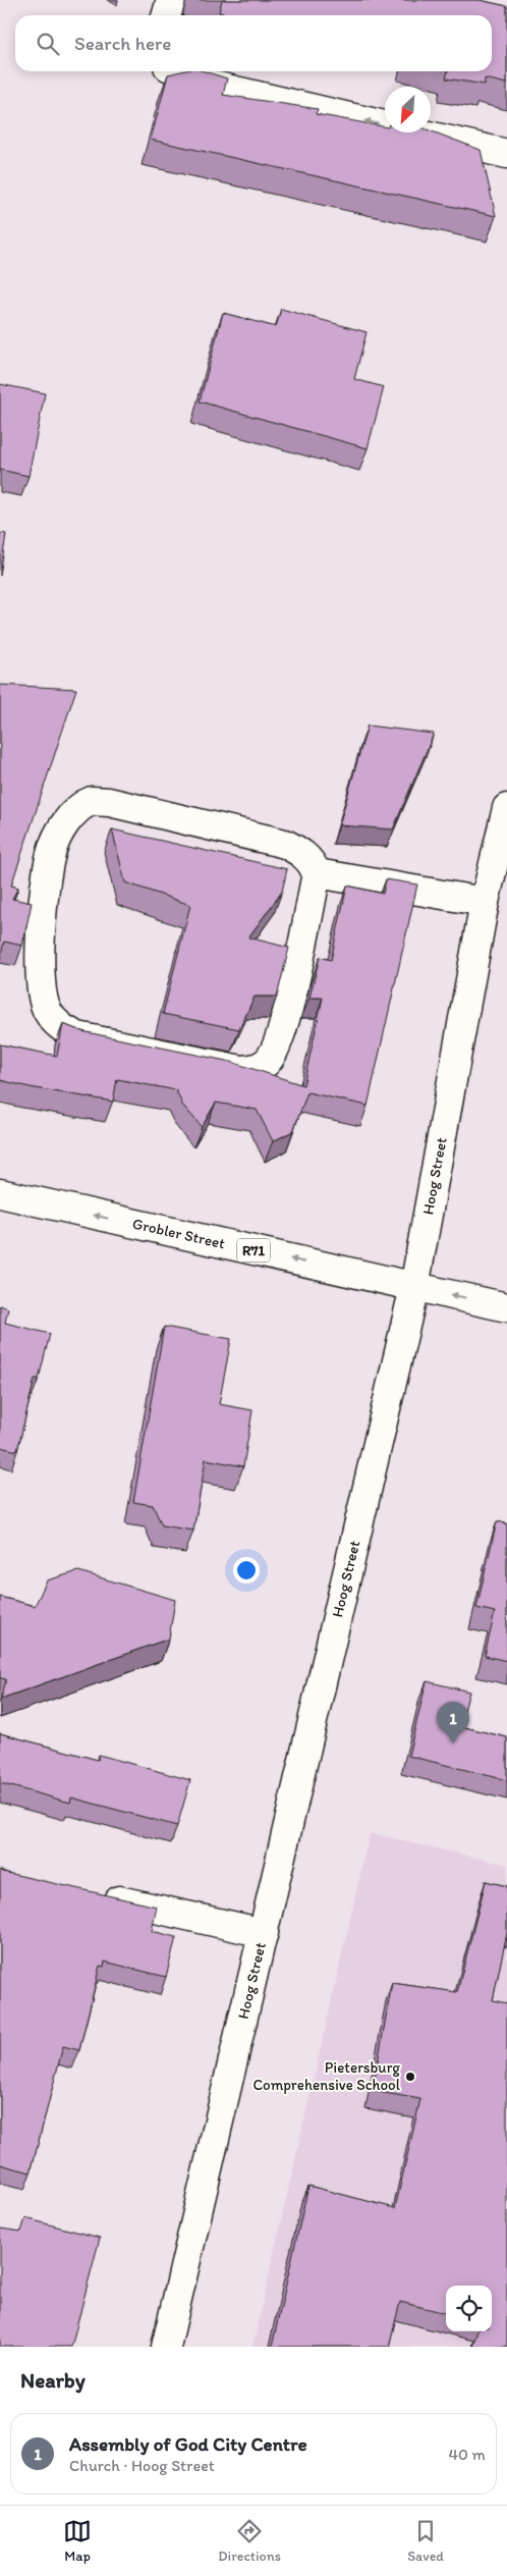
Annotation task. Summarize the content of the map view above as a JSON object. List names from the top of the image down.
{
  "streets": {
    "street": ["Hoog Street", "Grobler Street", "R71"]
  },
  "crossings": [
    ["Hoog Street", "Grobler Street"]
  ],
  "one_way": ["Grobler Street"],
  "places": ["Pietersburg Comprehensive School"],
  "north": "bottom left",
  "page": {
    "search": "Search here",
    "pins": "1",
    "heading": "Nearby",
    "list": [
      {
        "mark": "1",
        "name": "Assembly of God City Centre",
        "note": "Church · Hoog Street",
        "value": "40 m"
      }
    ],
    "nav": ["Map", "Directions", "Saved"]
  }
}
